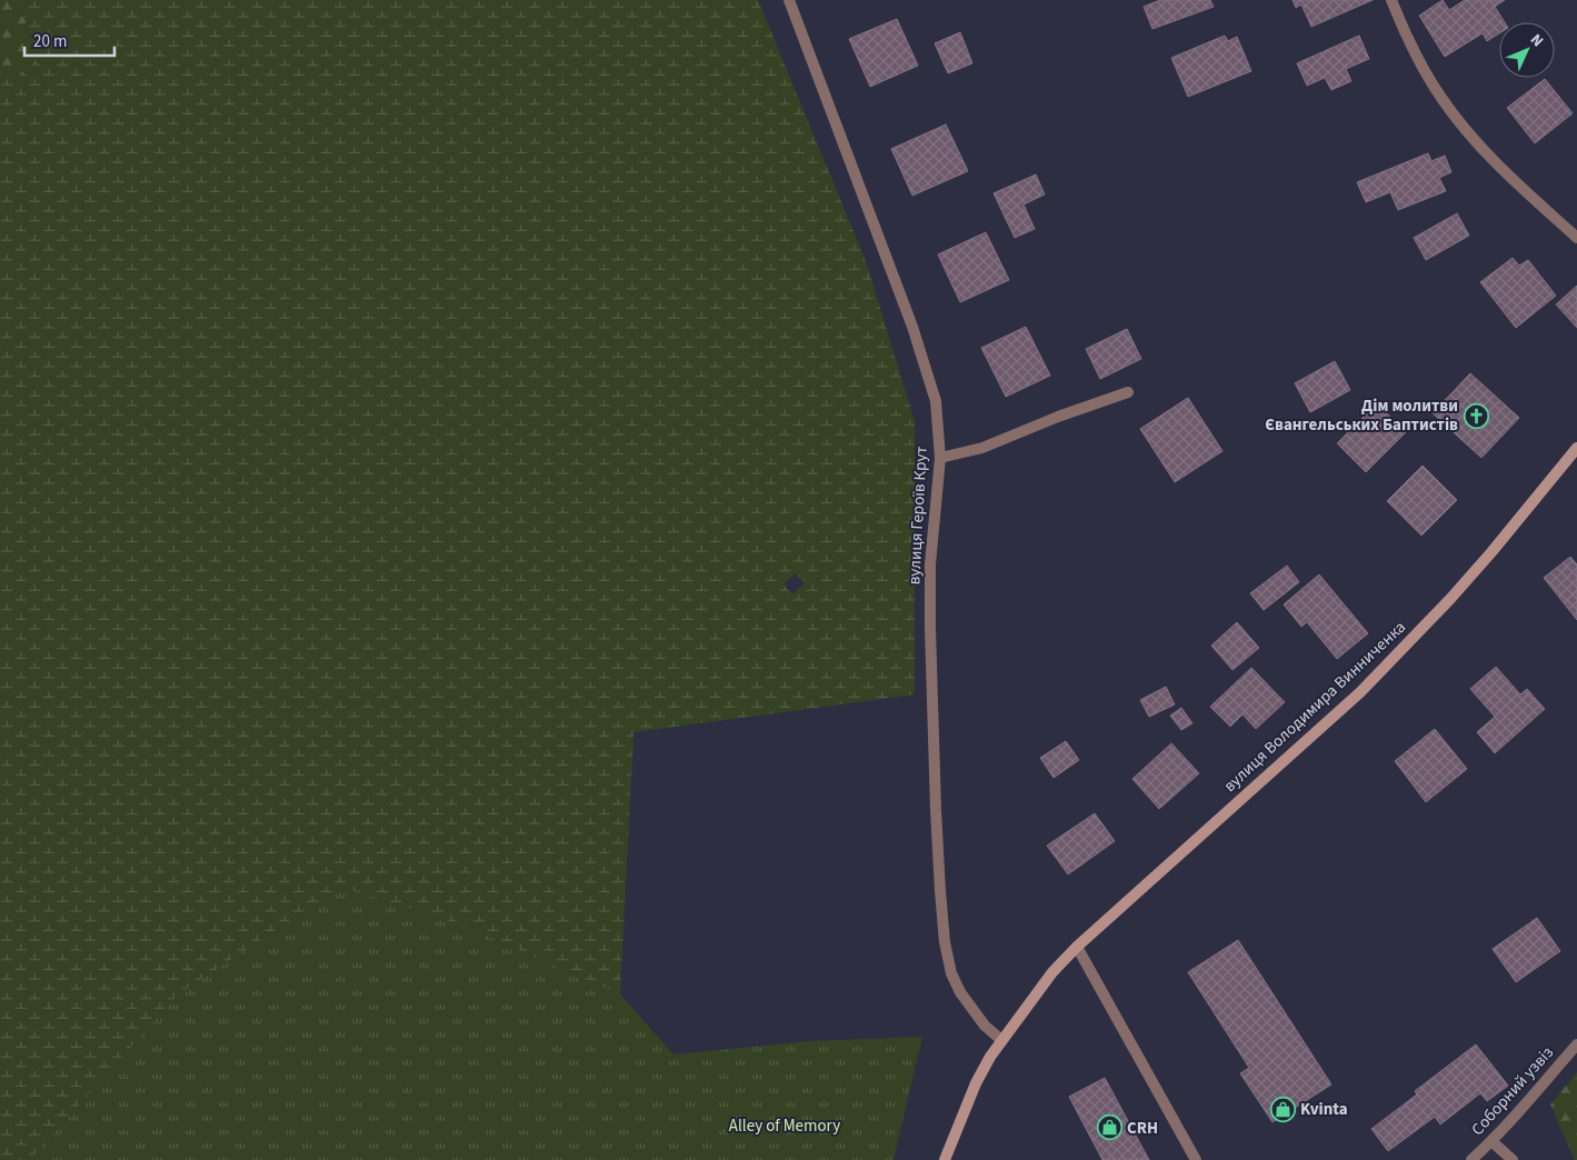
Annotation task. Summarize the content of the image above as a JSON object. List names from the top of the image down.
{
  "streets": {
    "main road": ["вулиця Володимира Винниченка"],
    "street": ["вулиця Героїв Крут", "Соборний узвіз"]
  },
  "crossings": [
    ["вулиця Героїв Крут", "вулиця Володимира Винниченка"]
  ],
  "parks": ["Alley of Memory"],
  "places": {
    "church": ["Дім молитви Євангельських Баптистів"],
    "shop": ["Kvinta", "CRH"]
  },
  "scale_bar": "20 m",
  "north": "top right"
}
